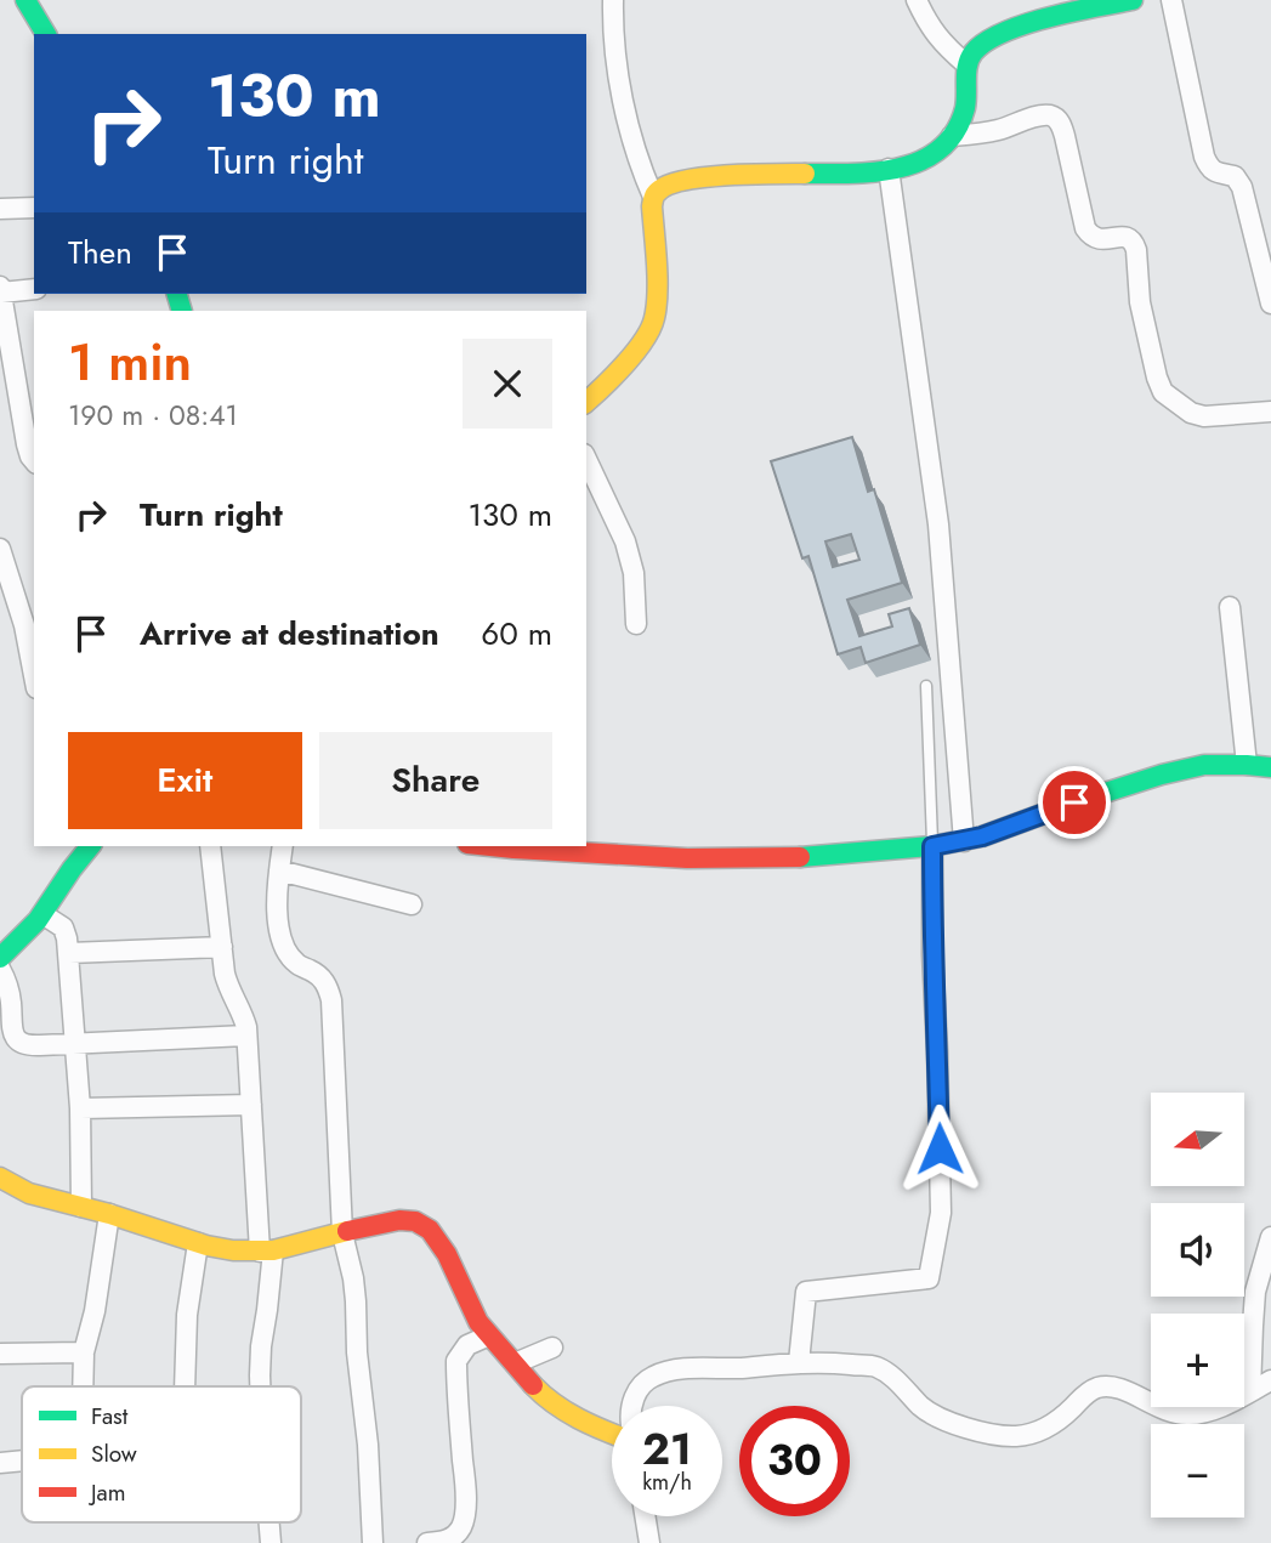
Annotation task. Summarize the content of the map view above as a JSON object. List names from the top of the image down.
{
  "legend": ["Fast", "Slow", "Jam"],
  "north": "left",
  "page": {
    "turn": ["130 m", "Turn right"],
    "then": "Then",
    "heading": ["1 min", "190 m · 08:41"],
    "list": [
      {
        "name": "Turn right",
        "value": "130 m"
      },
      {
        "name": "Arrive at destination",
        "value": "60 m"
      }
    ],
    "buttons": ["Exit", "Share"],
    "map_buttons": ["+", "−"],
    "speed": "21 km/h",
    "limit": "30"
  }
}
